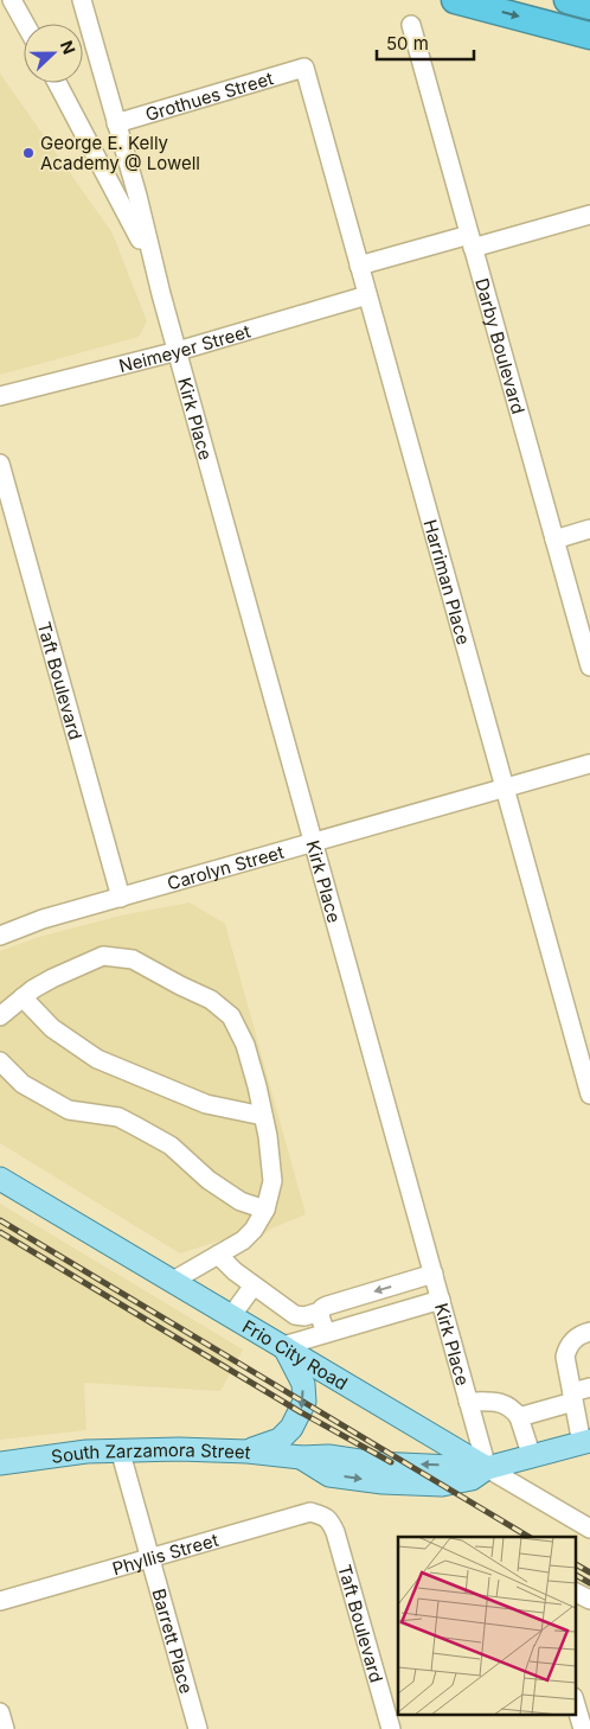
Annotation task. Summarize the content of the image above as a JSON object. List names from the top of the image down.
{
  "streets": {
    "main road": ["Frio City Road", "South Zarzamora Street"],
    "street": [
      "Grothues Street",
      "Darby Boulevard",
      "Neimeyer Street",
      "Kirk Place",
      "Harriman Place",
      "Taft Boulevard",
      "Carolyn Street",
      "Phyllis Street",
      "Barrett Place"
    ]
  },
  "crossings": [
    ["Grothues Street", "Kirk Place"],
    ["Grothues Street", "Harriman Place"],
    ["Neimeyer Street", "Kirk Place"],
    ["Neimeyer Street", "Harriman Place"],
    ["Kirk Place", "Carolyn Street"],
    ["Kirk Place", "Frio City Road"],
    ["Kirk Place", "South Zarzamora Street"],
    ["Harriman Place", "Carolyn Street"],
    ["Taft Boulevard", "Carolyn Street"],
    ["Taft Boulevard", "Phyllis Street"],
    ["Frio City Road", "South Zarzamora Street"],
    ["South Zarzamora Street", "Barrett Place"],
    ["Phyllis Street", "Barrett Place"]
  ],
  "places": ["George E. Kelly Academy @ Lowell"],
  "scale_bar": "50 m",
  "north": "right"
}
